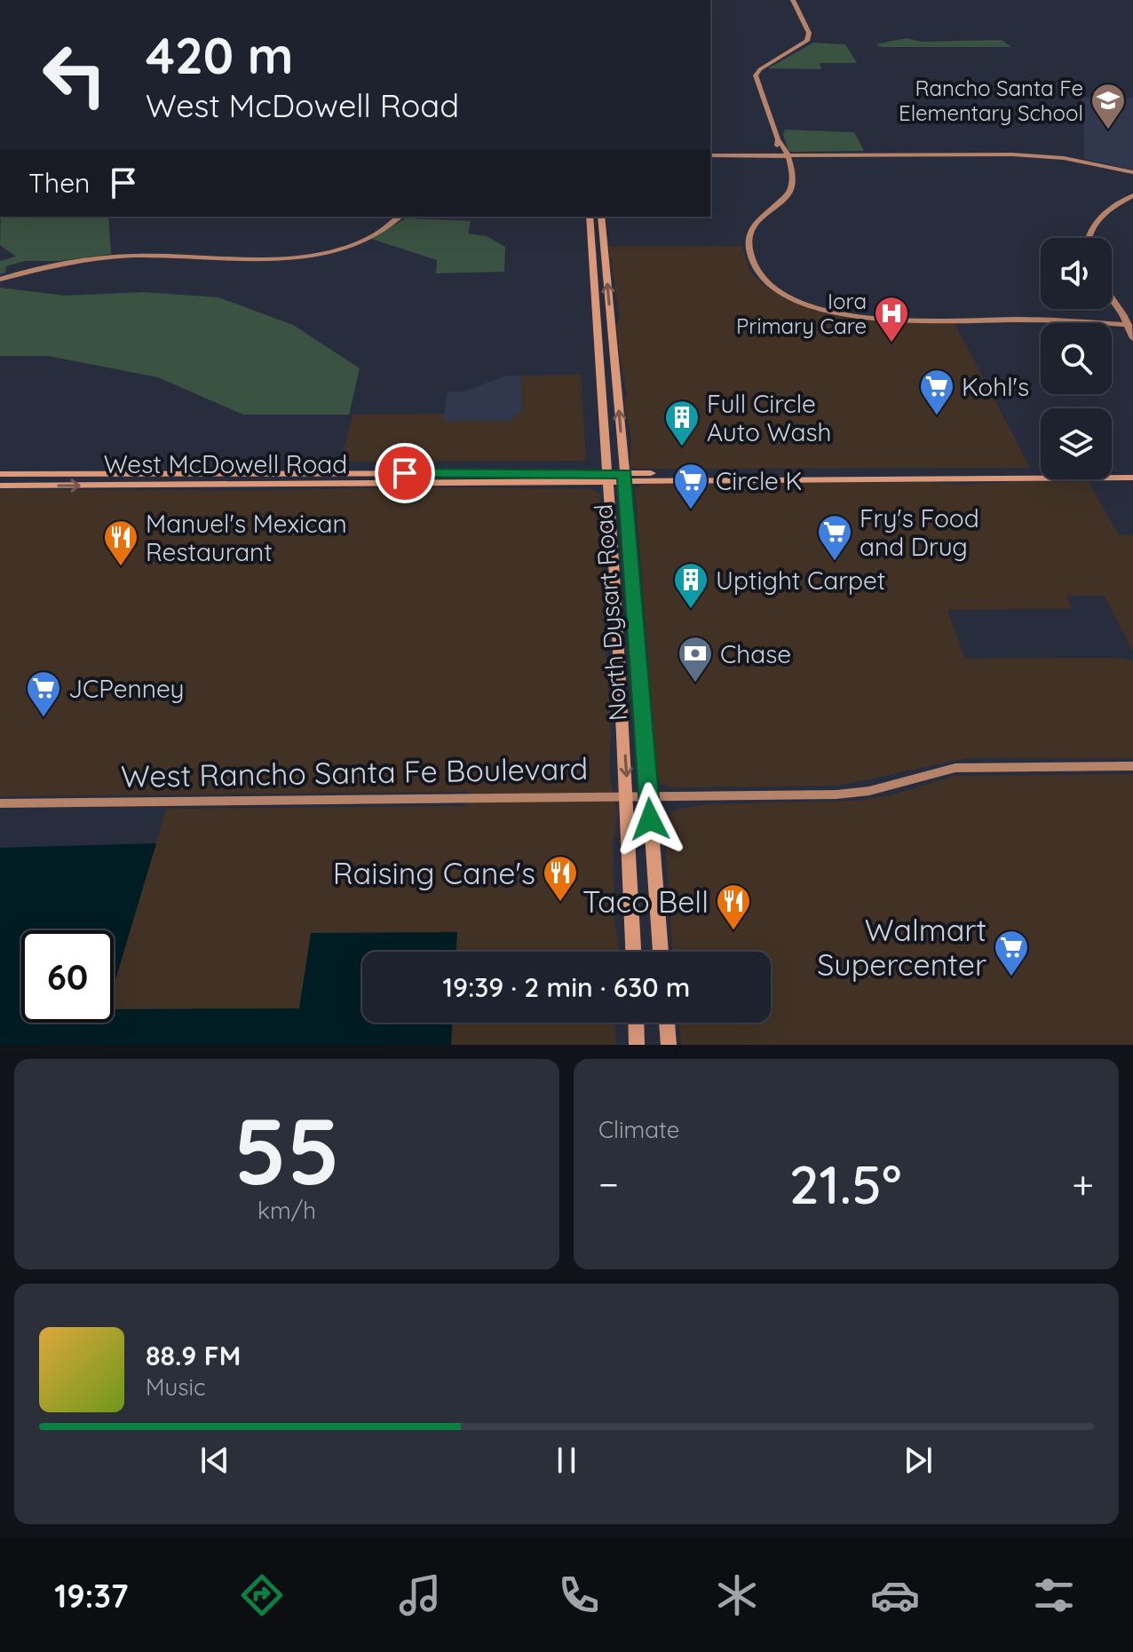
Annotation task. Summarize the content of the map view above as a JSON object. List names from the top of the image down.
{
  "streets": {
    "main road": ["West McDowell Road", "North Dysart Road"],
    "street": ["West Rancho Santa Fe Boulevard"]
  },
  "crossings": [
    ["West McDowell Road", "North Dysart Road"],
    ["North Dysart Road", "West Rancho Santa Fe Boulevard"]
  ],
  "places": {
    "school or university": ["Rancho Santa Fe Elementary School"],
    "hospital": ["Iora Primary Care"],
    "supermarket": [
      "Kohl's",
      "Circle K",
      "Fry's Food and Drug",
      "JCPenney",
      "Walmart Supercenter"
    ],
    "building": ["Full Circle Auto Wash", "Uptight Carpet"],
    "restaurant": ["Manuel's Mexican Restaurant", "Raising Cane's", "Taco Bell"],
    "bank": ["Chase"]
  },
  "page": {
    "turn": ["420 m", "West McDowell Road"],
    "then": "Then",
    "limit": "60",
    "trip": "19:39 · 2 min · 630 m",
    "tile": [
      ["55", "km/h"],
      "Climate"
    ],
    "heat": ["−", "21.5°", "+"],
    "song": ["88.9 FM", "Music"],
    "tabs": "19:37"
  }
}
